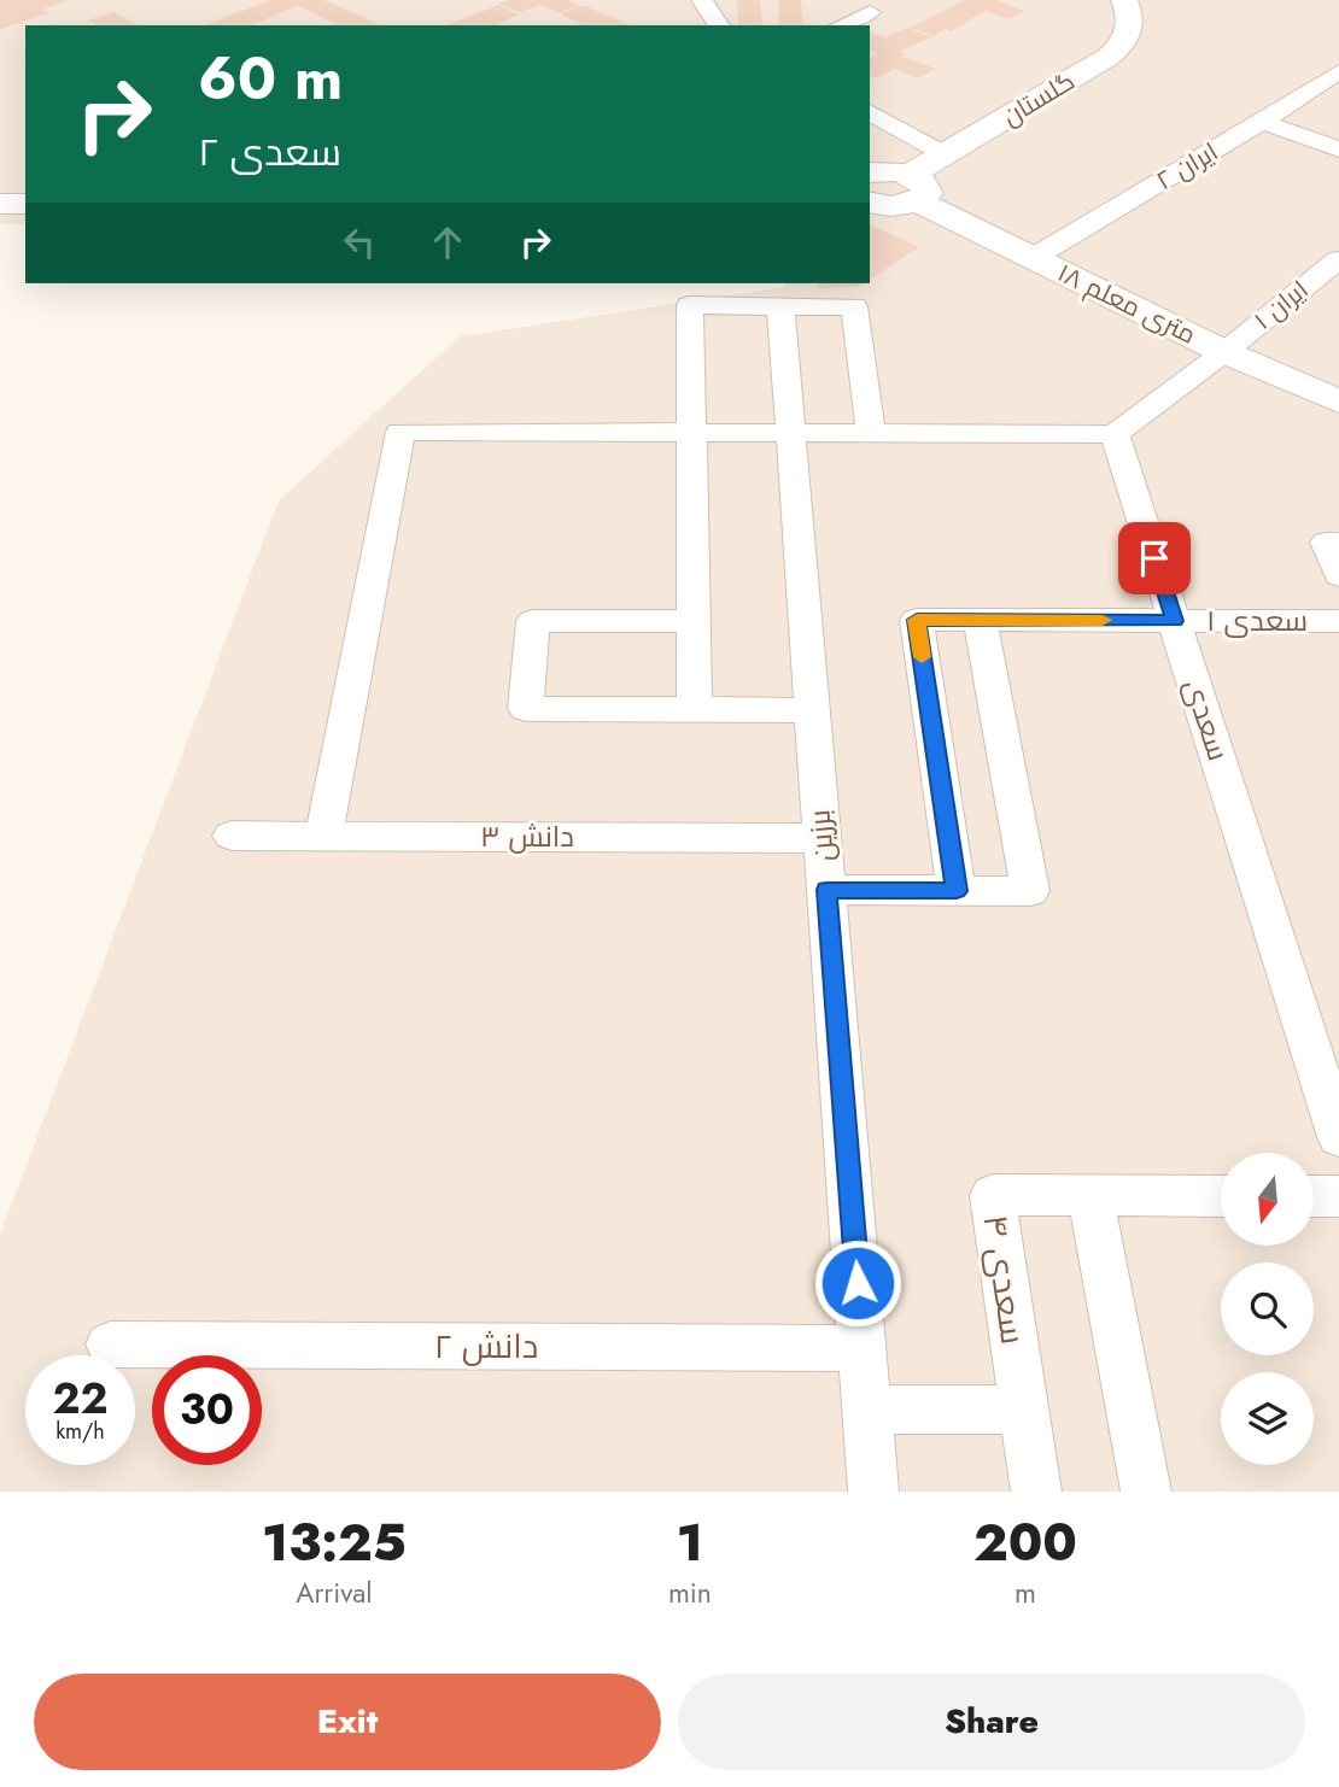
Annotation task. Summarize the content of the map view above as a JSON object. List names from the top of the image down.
{
  "streets": {
    "street": [
      "گلستان",
      "ایران ۲",
      "۱۸ متری معلم",
      "ایران ۱",
      "سعدی ۱",
      "سعدی",
      "برزین",
      "دانش ۳",
      "سعدی ۴",
      "دانش ۲"
    ]
  },
  "crossings": [
    ["گلستان", "۱۸ متری معلم"],
    ["ایران ۲", "۱۸ متری معلم"],
    ["۱۸ متری معلم", "ایران ۱"],
    ["سعدی ۱", "سعدی"],
    ["برزین", "دانش ۳"],
    ["برزین", "دانش ۲"]
  ],
  "north": "bottom",
  "page": {
    "turn": ["60 m", "سعدی ۲"],
    "speed": "22 km/h",
    "limit": "30",
    "eta": [
      "13:25",
      "Arrival",
      "1",
      "min",
      "200",
      "m"
    ],
    "buttons": ["Exit", "Share"]
  }
}
